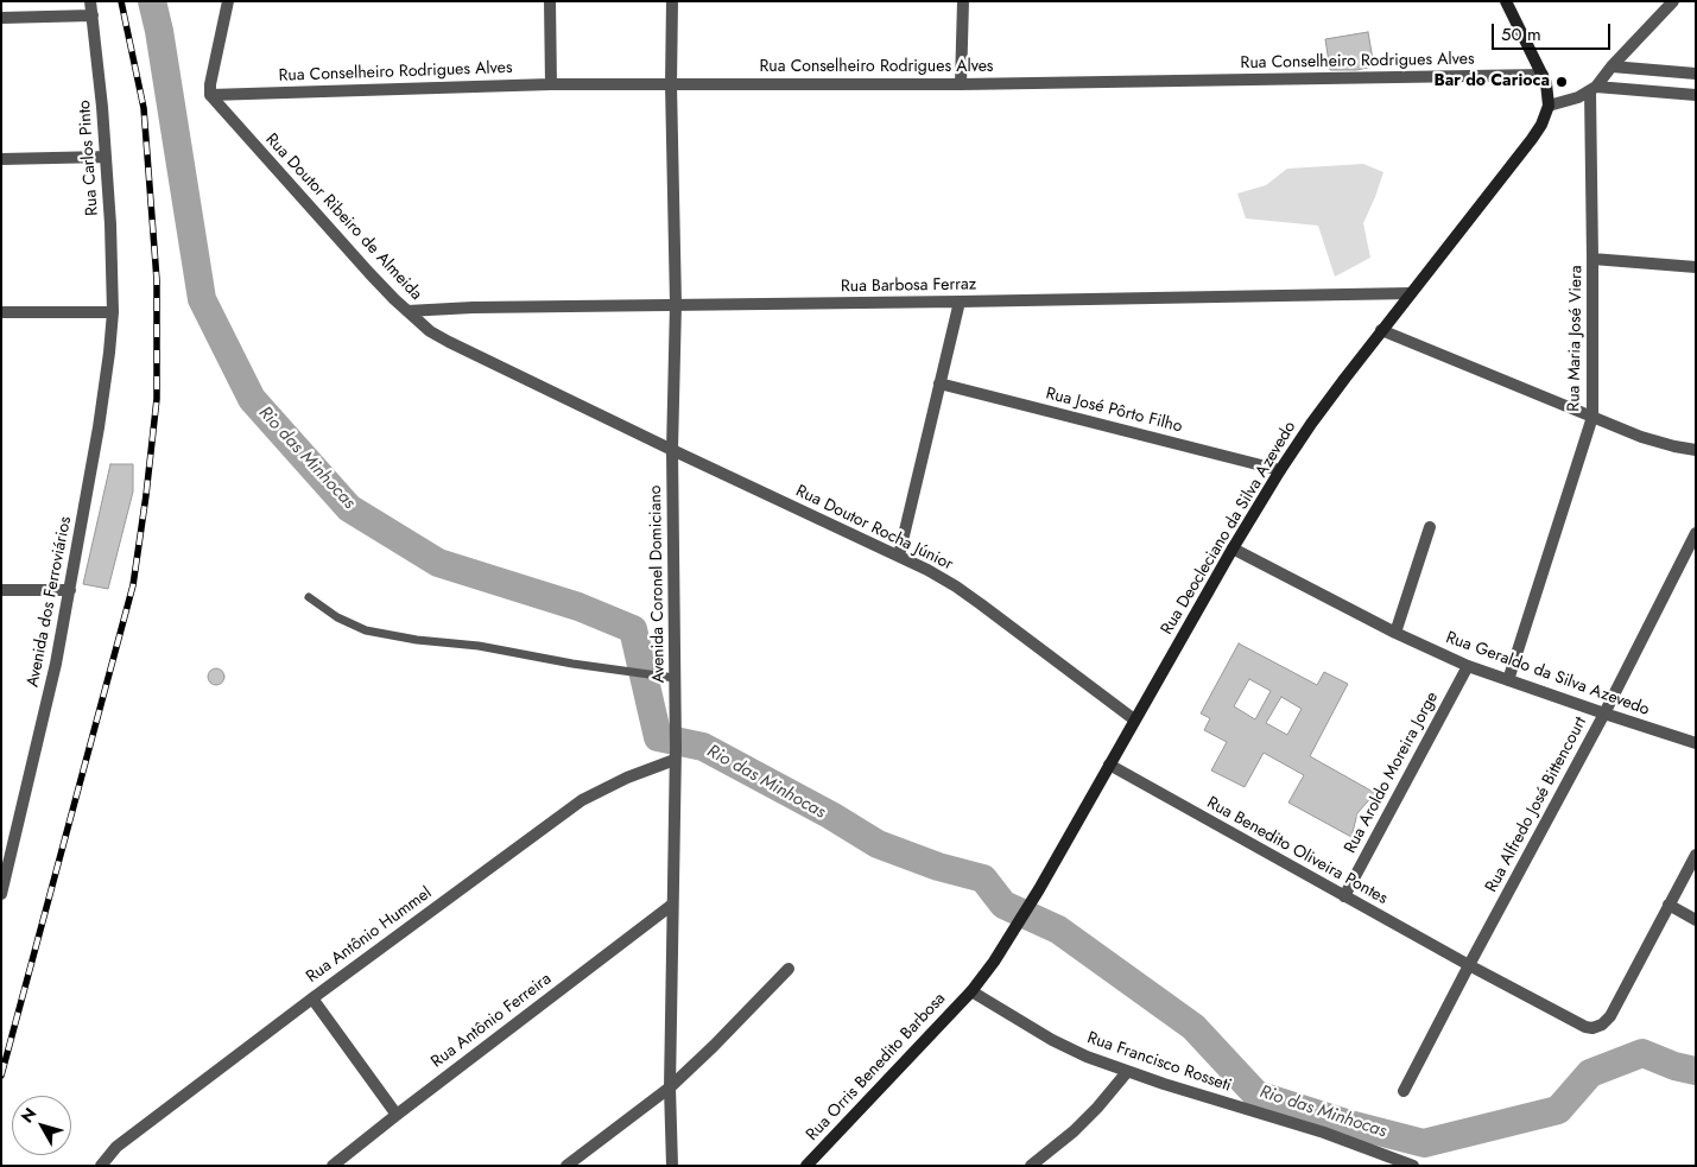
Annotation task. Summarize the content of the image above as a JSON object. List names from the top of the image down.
{
  "streets": {
    "main road": ["Rua Deocleciano da Silva Azevedo", "Rua Orris Benedito Barbosa"],
    "street": [
      "Rua Conselheiro Rodrigues Alves",
      "Rua Carlos Pinto",
      "Rua Doutor Ribeiro de Almeida",
      "Rua Barbosa Ferraz",
      "Rua Maria José Viera",
      "Rua José Pôrto Filho",
      "Rua Doutor Rocha Júnior",
      "Avenida Coronel Domiciano",
      "Avenida dos Ferroviários",
      "Rua Geraldo da Silva Azevedo",
      "Rua Aroldo Moreira Jorge",
      "Rua Alfredo José Bittencourt",
      "Rua Benedito Oliveira Pontes",
      "Rua Antônio Hummel",
      "Rua Antônio Ferreira",
      "Rua Francisco Rosseti"
    ]
  },
  "crossings": [
    ["Rua Conselheiro Rodrigues Alves", "Rua Doutor Ribeiro de Almeida"],
    ["Rua Conselheiro Rodrigues Alves", "Avenida Coronel Domiciano"],
    ["Rua Carlos Pinto", "Avenida dos Ferroviários"],
    ["Rua Doutor Ribeiro de Almeida", "Rua Barbosa Ferraz"],
    ["Rua Doutor Ribeiro de Almeida", "Rua Doutor Rocha Júnior"],
    ["Rua Doutor Ribeiro de Almeida", "Avenida Coronel Domiciano"],
    ["Rua Barbosa Ferraz", "Rua Deocleciano da Silva Azevedo"],
    ["Rua Barbosa Ferraz", "Avenida Coronel Domiciano"],
    ["Rua Maria José Viera", "Rua Geraldo da Silva Azevedo"],
    ["Rua José Pôrto Filho", "Rua Deocleciano da Silva Azevedo"],
    ["Rua Doutor Rocha Júnior", "Rua Deocleciano da Silva Azevedo"],
    ["Rua Doutor Rocha Júnior", "Avenida Coronel Domiciano"],
    ["Rua Deocleciano da Silva Azevedo", "Rua Geraldo da Silva Azevedo"],
    ["Rua Deocleciano da Silva Azevedo", "Rua Benedito Oliveira Pontes"],
    ["Rua Deocleciano da Silva Azevedo", "Rua Francisco Rosseti"],
    ["Rua Deocleciano da Silva Azevedo", "Rua Orris Benedito Barbosa"],
    ["Avenida Coronel Domiciano", "Rua Antônio Hummel"],
    ["Avenida Coronel Domiciano", "Rua Antônio Ferreira"],
    ["Rua Geraldo da Silva Azevedo", "Rua Aroldo Moreira Jorge"],
    ["Rua Geraldo da Silva Azevedo", "Rua Alfredo José Bittencourt"],
    ["Rua Aroldo Moreira Jorge", "Rua Benedito Oliveira Pontes"],
    ["Rua Alfredo José Bittencourt", "Rua Benedito Oliveira Pontes"],
    ["Rua Francisco Rosseti", "Rua Orris Benedito Barbosa"]
  ],
  "water": ["Rio das Minhocas"],
  "places": ["Bar do Carioca"],
  "scale_bar": "50 m",
  "north": "top left"
}
